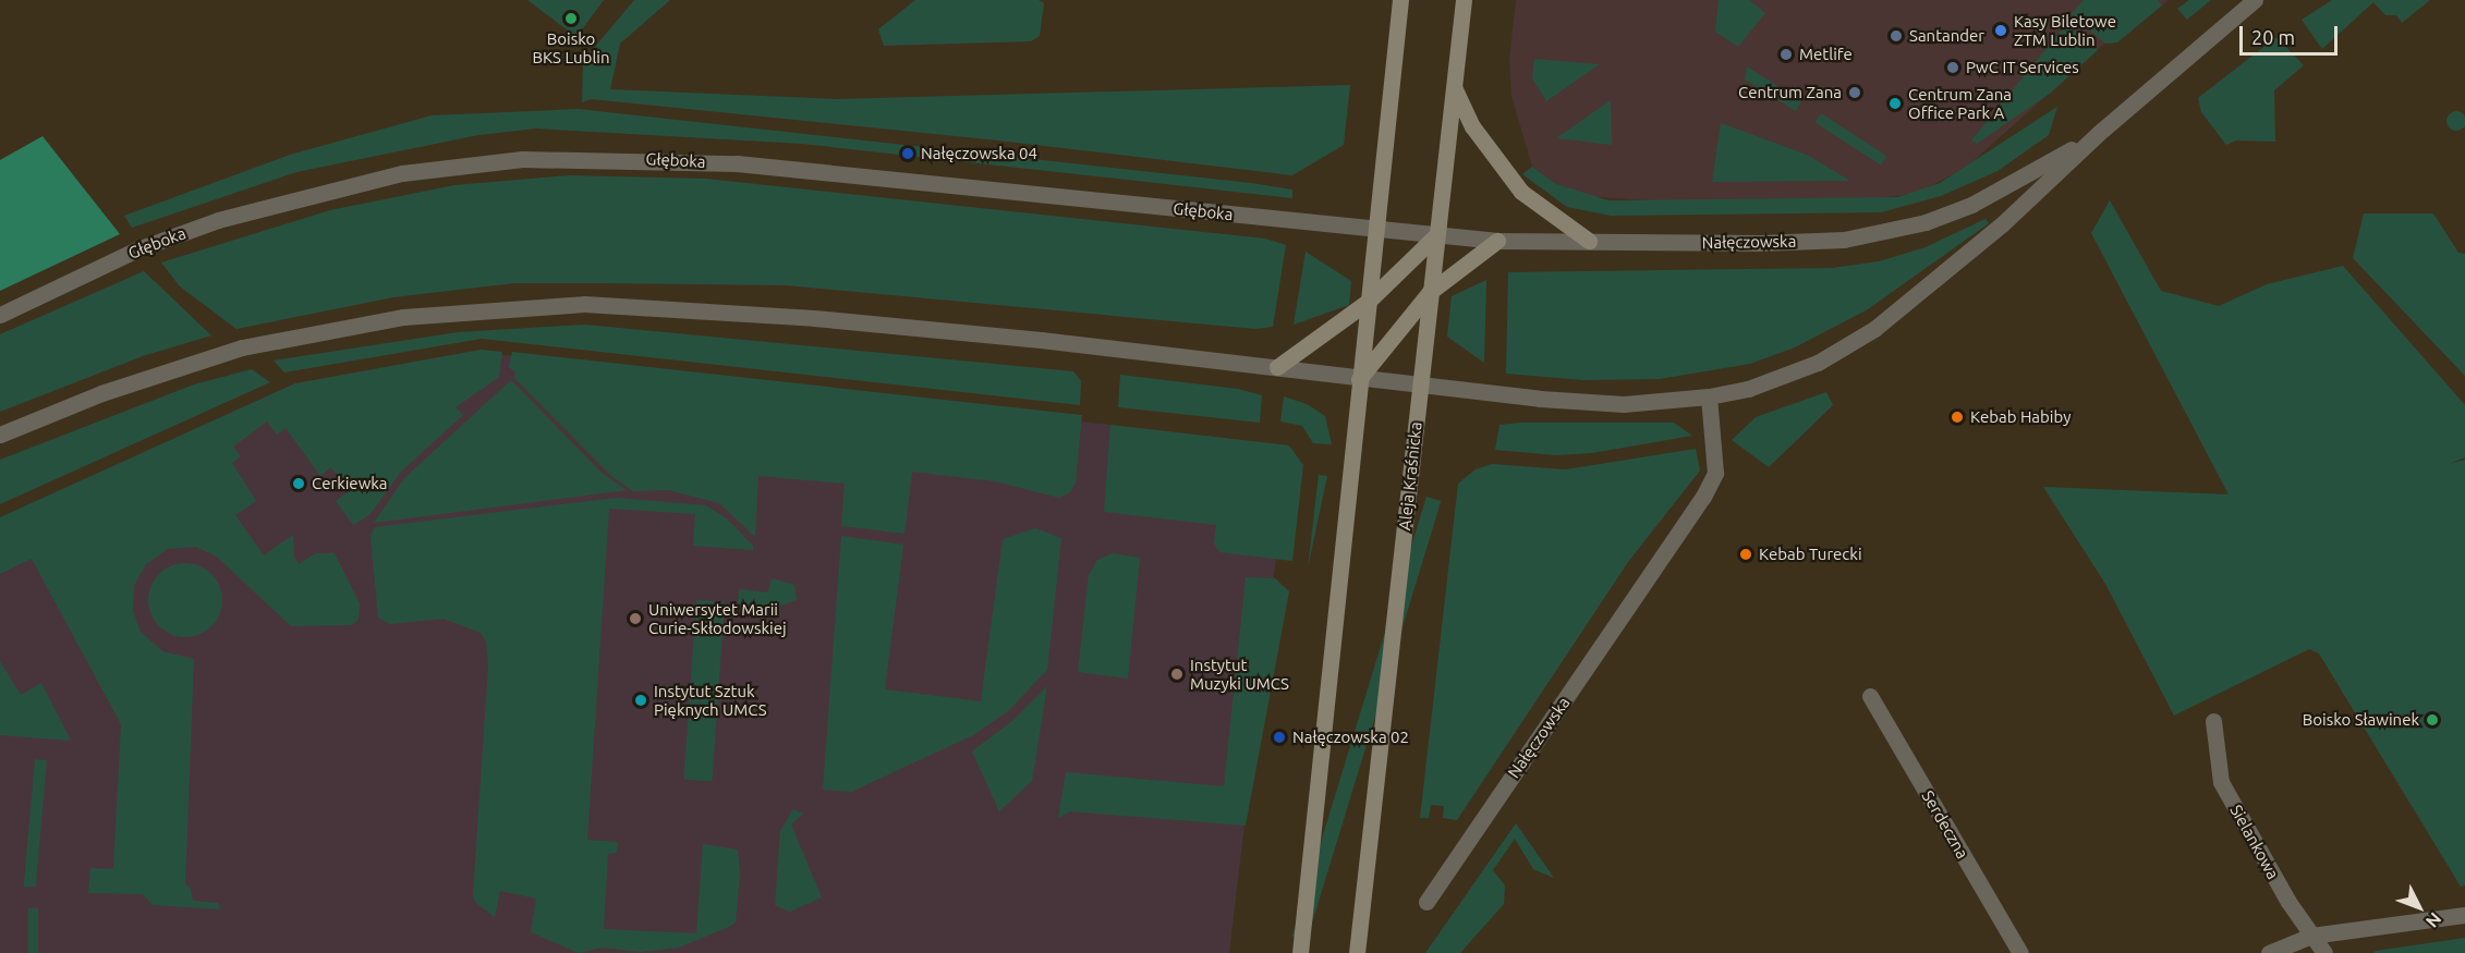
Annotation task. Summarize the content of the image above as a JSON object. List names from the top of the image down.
{
  "streets": {
    "main road": ["Aleja Kraśnicka"],
    "street": [
      "Głęboka",
      "Nałęczowska",
      "Serdeczna",
      "Sielankowa"
    ]
  },
  "crossings": [
    ["Głęboka", "Nałęczowska"],
    ["Nałęczowska", "Aleja Kraśnicka"]
  ],
  "places": [
    "Boisko BKS Lublin",
    "Kasy Biletowe ZTM Lublin",
    "Santander",
    "Metlife",
    "PwC IT Services",
    "Centrum Zana",
    "Centrum Zana Office Park A",
    "Nałęczowska 04",
    "Kebab Habiby",
    "Cerkiewka",
    "Kebab Turecki",
    "Uniwersytet Marii Curie-Skłodowskiej",
    "Instytut Muzyki UMCS",
    "Instytut Sztuk Pięknych UMCS",
    "Boisko Sławinek",
    "Nałęczowska 02"
  ],
  "scale_bar": "20 m",
  "north": "bottom right"
}
